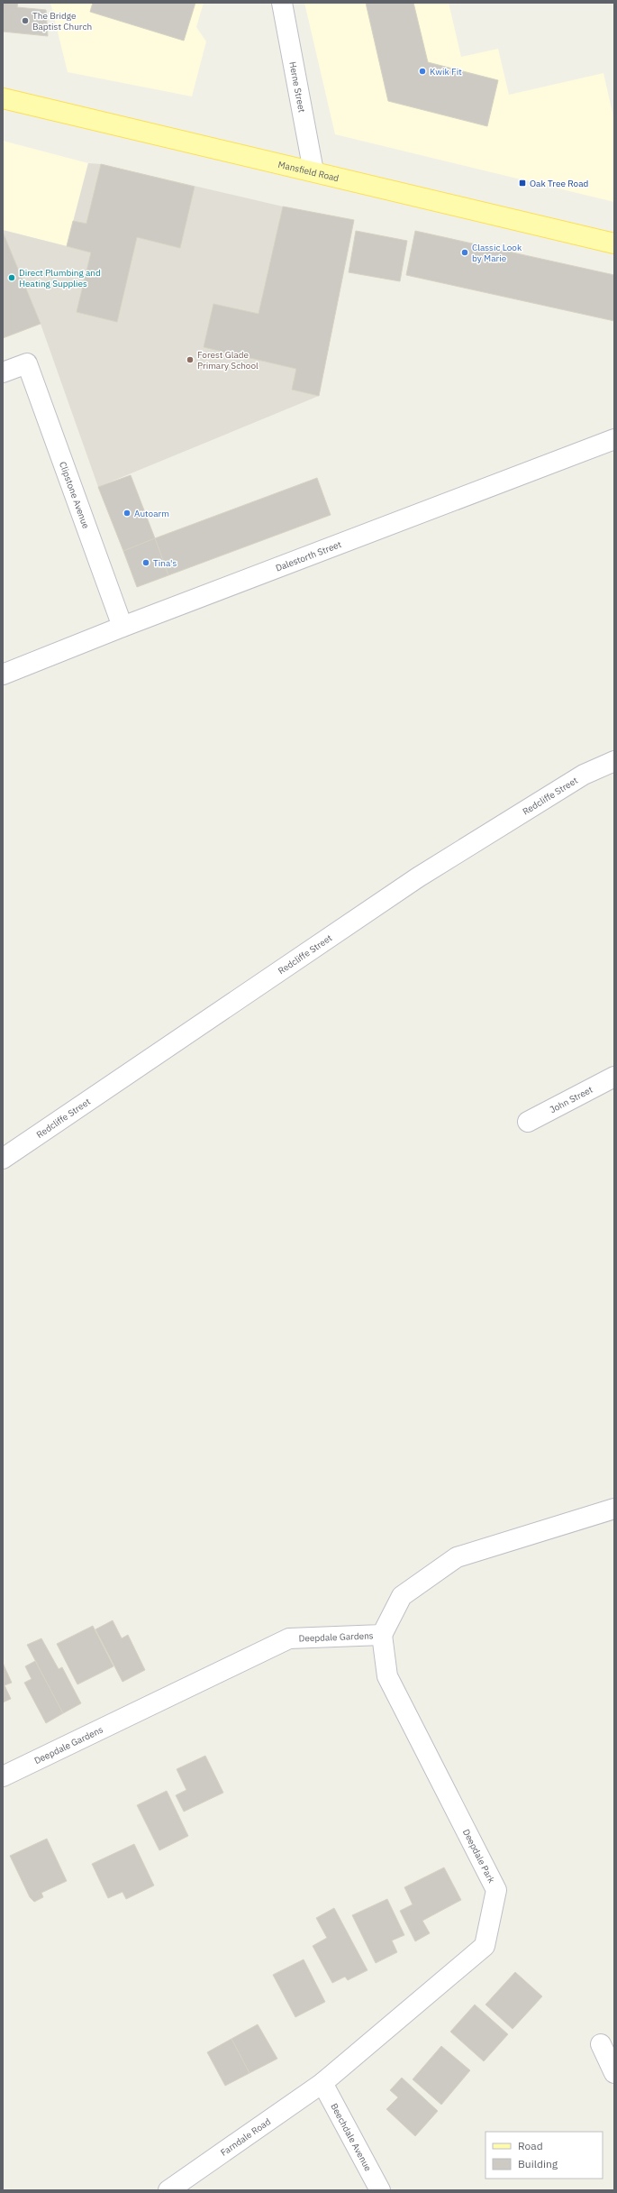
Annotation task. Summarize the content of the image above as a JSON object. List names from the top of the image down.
{
  "streets": {
    "main road": ["Mansfield Road"],
    "street": [
      "Herne Street",
      "Clipstone Avenue",
      "Dalestorth Street",
      "Redcliffe Street",
      "John Street",
      "Deepdale Gardens",
      "Deepdale Park",
      "Farndale Road",
      "Beechdale Avenue"
    ]
  },
  "crossings": [
    ["Herne Street", "Mansfield Road"],
    ["Clipstone Avenue", "Dalestorth Street"],
    ["Deepdale Gardens", "Deepdale Park"],
    ["Deepdale Park", "Farndale Road"],
    ["Deepdale Park", "Beechdale Avenue"],
    ["Farndale Road", "Beechdale Avenue"]
  ],
  "places": {
    "other": [
      "The Bridge Baptist Church",
      "Kwik Fit",
      "Classic Look by Marie",
      "Direct Plumbing and Heating Supplies",
      "Forest Glade Primary School",
      "Autoarm",
      "Tina's"
    ],
    "transit": ["Oak Tree Road"]
  },
  "legend": ["Road", "Building"]
}
